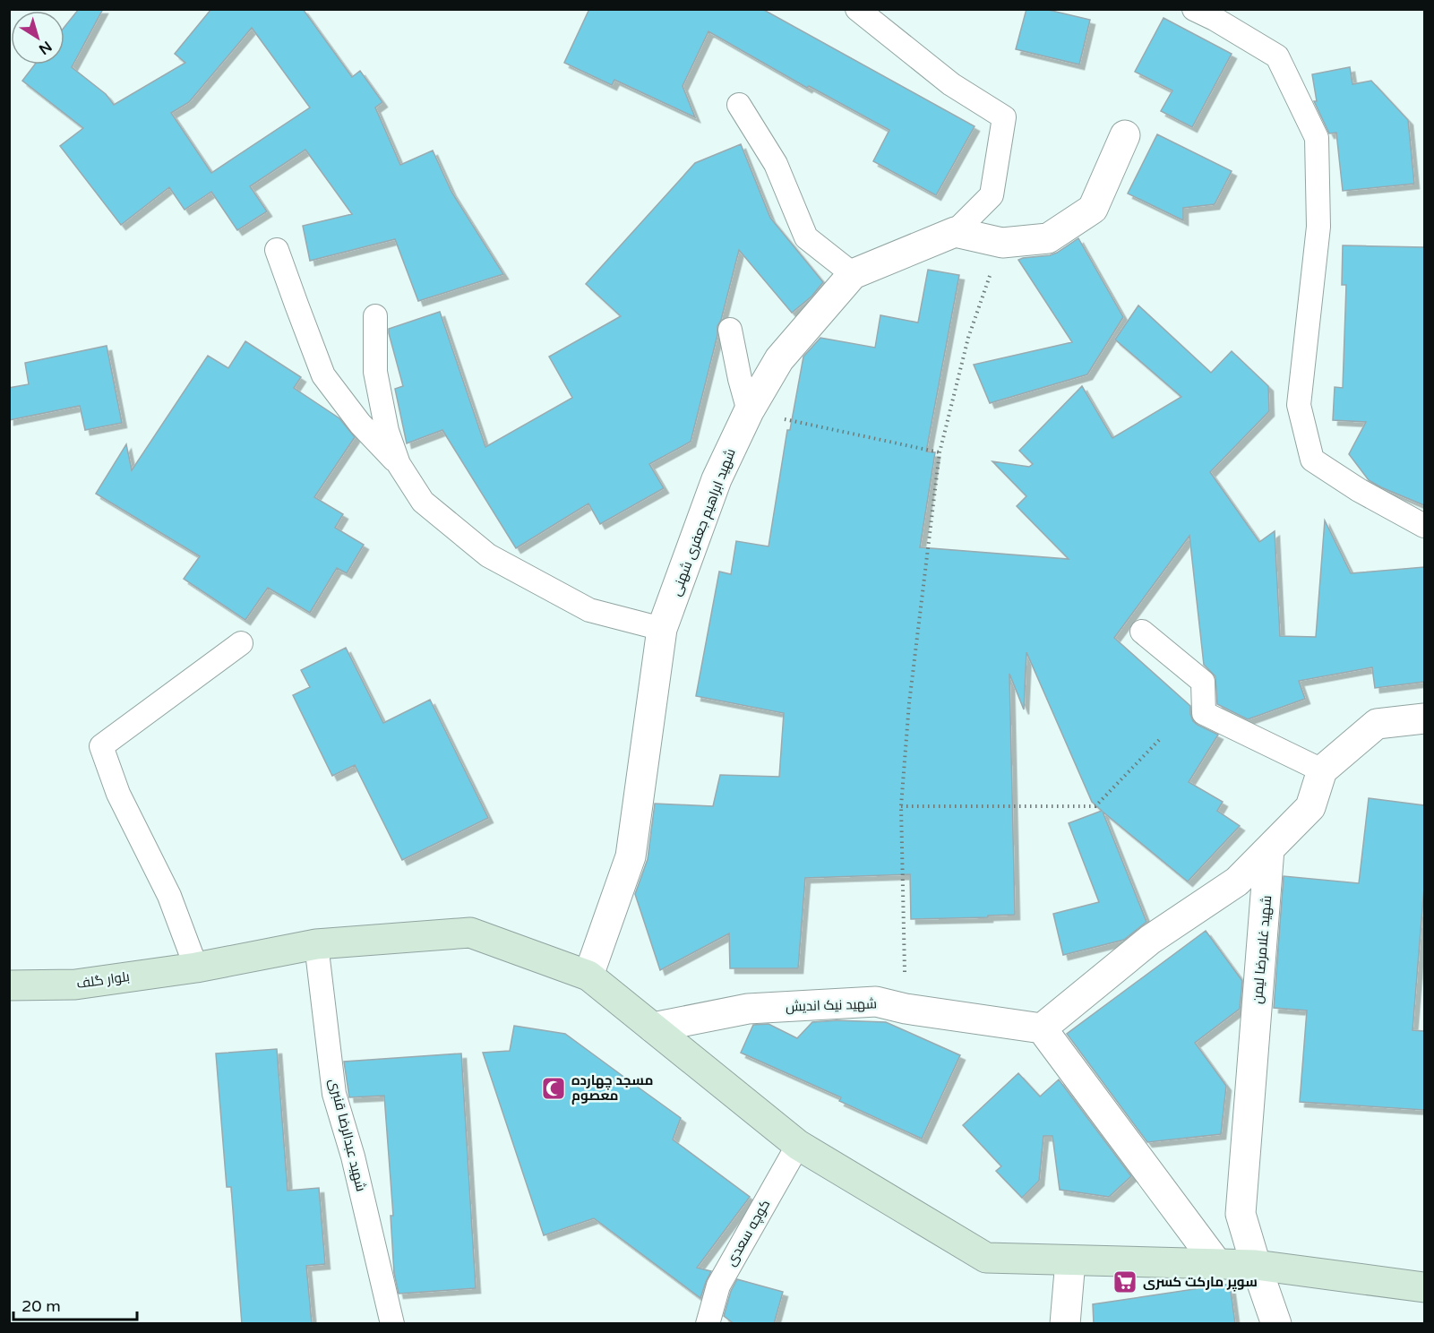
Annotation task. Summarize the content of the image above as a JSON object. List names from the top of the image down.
{
  "streets": {
    "street": [
      "شهید ابراهیم جعفری شهنی",
      "شهید غلامرضا لیمن",
      "بلوار گلف",
      "شهید نیک اندیش"
    ],
    "lane": ["شهید عبدالرضا قنبری", "کوچه سعدی"]
  },
  "crossings": [
    ["شهید ابراهیم جعفری شهنی", "بلوار گلف"],
    ["شهید غلامرضا لیمن", "بلوار گلف"],
    ["بلوار گلف", "شهید نیک اندیش"],
    ["بلوار گلف", "شهید عبدالرضا قنبری"],
    ["بلوار گلف", "کوچه سعدی"]
  ],
  "places": {
    "mosque": ["مسجد چهارده معصوم"],
    "supermarket": ["سوپر مارکت کسری"]
  },
  "scale_bar": "20 m",
  "north": "bottom right"
}
